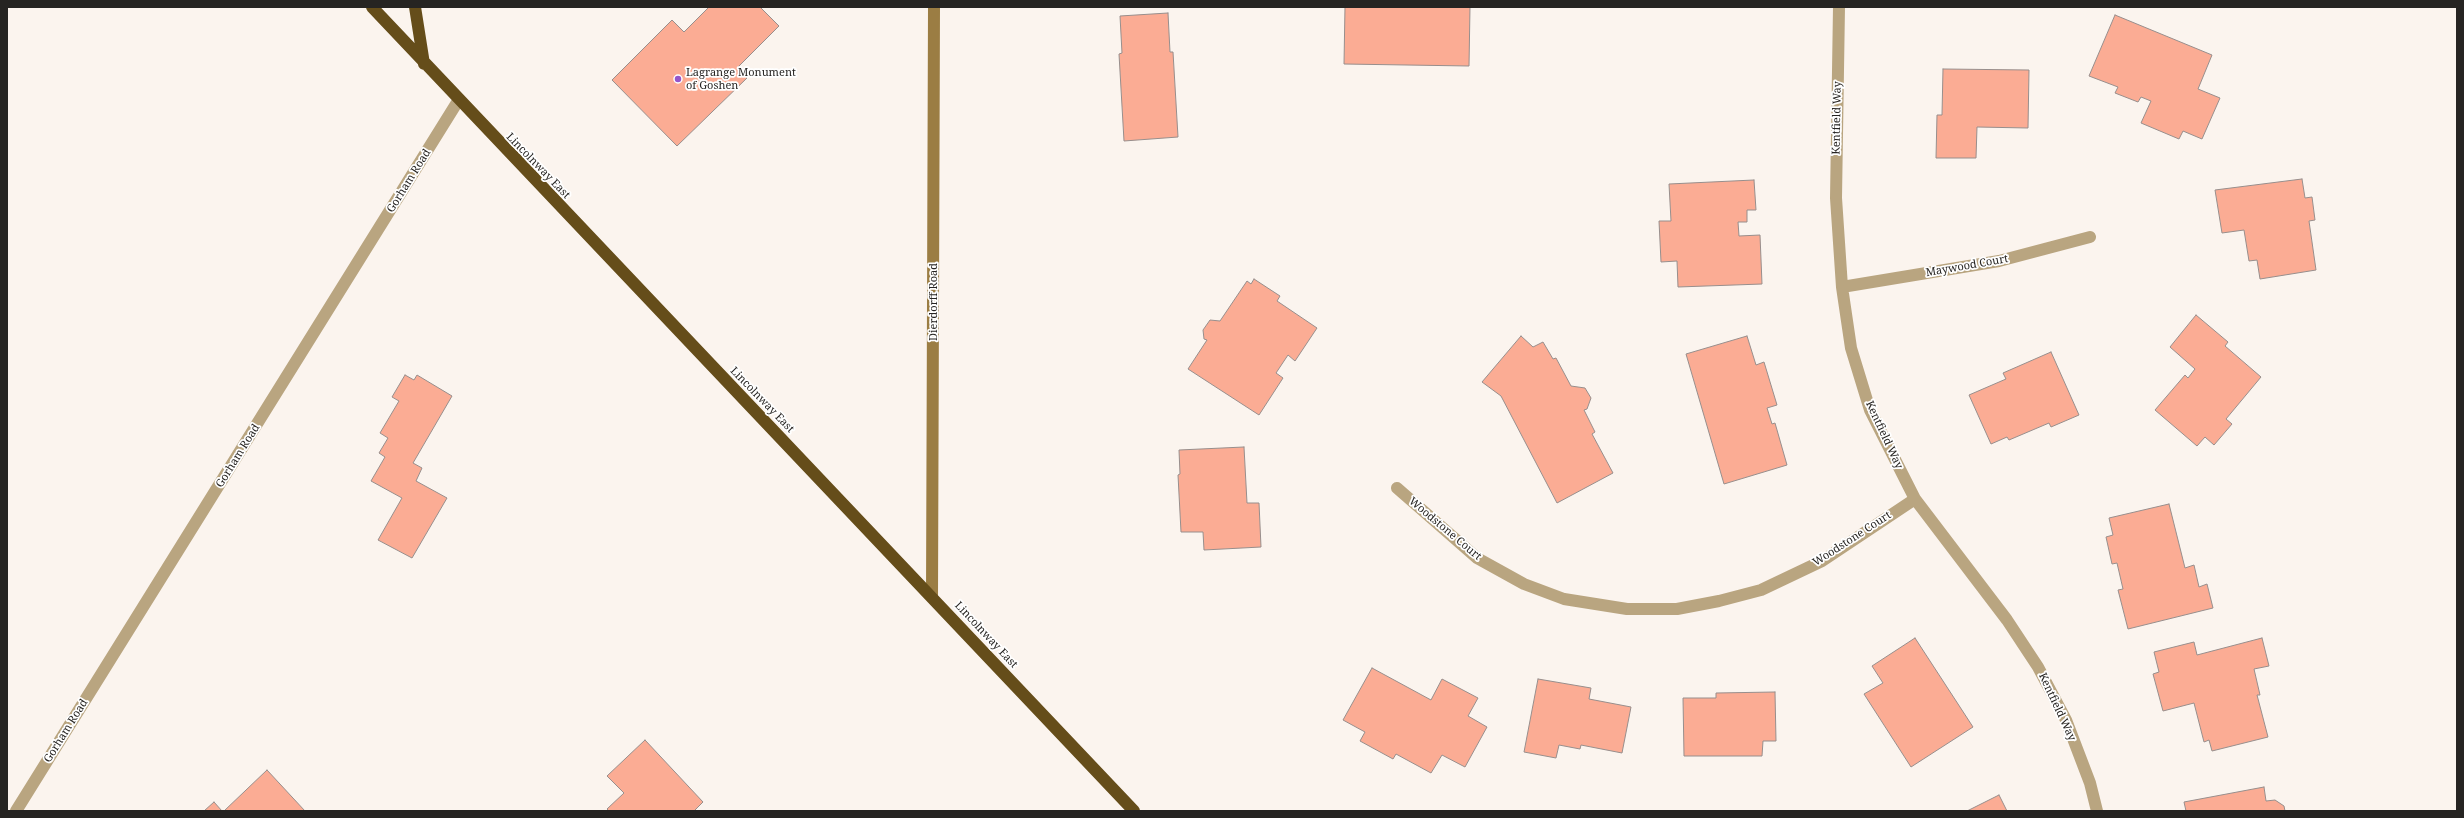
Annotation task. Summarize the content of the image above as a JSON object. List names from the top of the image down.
{
  "streets": {
    "highway": ["Lincolnway East"],
    "street": [
      "Kentfield Way",
      "Gorham Road",
      "Maywood Court",
      "Dierdorff Road",
      "Woodstone Court"
    ]
  },
  "crossings": [
    ["Kentfield Way", "Maywood Court"],
    ["Kentfield Way", "Woodstone Court"],
    ["Lincolnway East", "Gorham Road"],
    ["Lincolnway East", "Dierdorff Road"]
  ],
  "places": ["Lagrange Monument of Goshen"]
}
